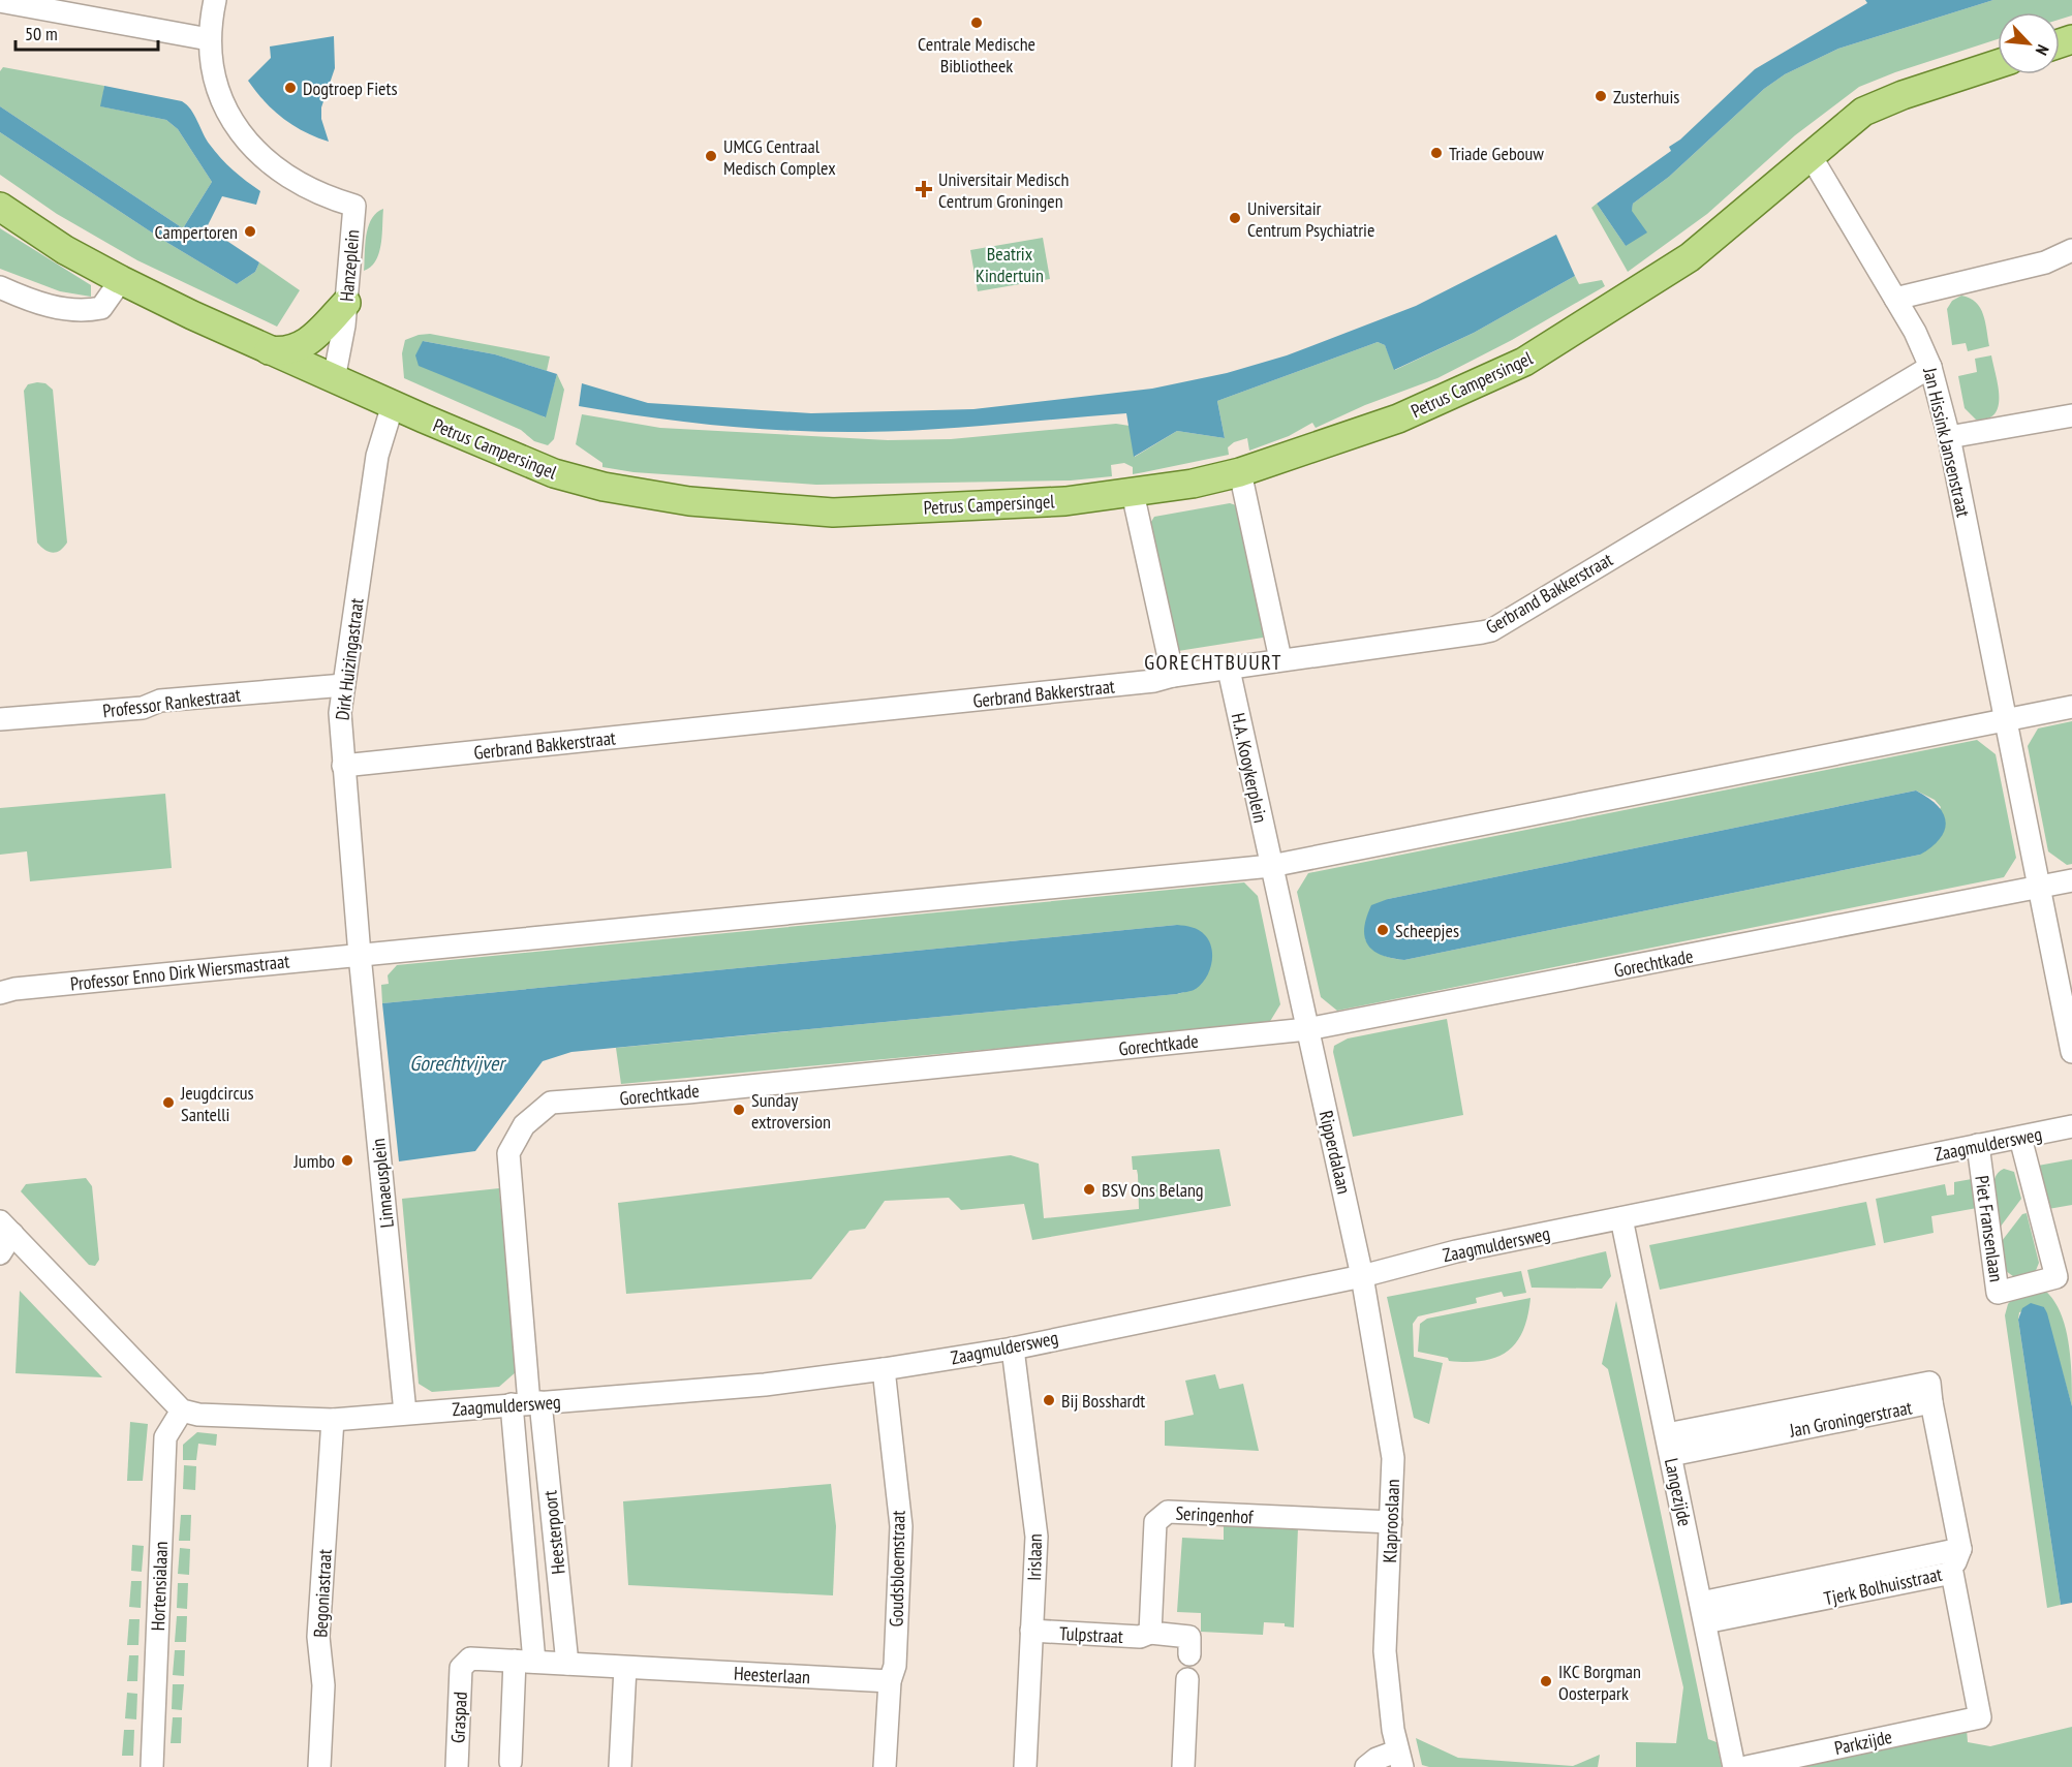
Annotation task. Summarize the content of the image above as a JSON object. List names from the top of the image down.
{
  "streets": {
    "main road": ["Petrus Campersingel"],
    "street": [
      "Hanzeplein",
      "Jan Hissink Jansenstraat",
      "Gerbrand Bakkerstraat",
      "Dirk Huizingastraat",
      "Professor Rankestraat",
      "H.A. Kooykerplein",
      "Gorechtkade",
      "Professor Enno Dirk Wiersmastraat",
      "Zaagmuldersweg",
      "Ripperdalaan",
      "Linnaeusplein",
      "Piet Fransenlaan",
      "Jan Groningerstraat",
      "Langezijde",
      "Seringenhof",
      "Klaprooslaan",
      "Heesterpoort",
      "Irislaan",
      "Goudsbloemstraat",
      "Hortensialaan",
      "Tjerk Bolhuisstraat",
      "Begoniastraat",
      "Tulpstraat",
      "Heesterlaan",
      "Graspad",
      "Parkzijde"
    ]
  },
  "crossings": [
    ["Hanzeplein", "Petrus Campersingel"],
    ["Petrus Campersingel", "Jan Hissink Jansenstraat"],
    ["Petrus Campersingel", "Dirk Huizingastraat"],
    ["Jan Hissink Jansenstraat", "Gerbrand Bakkerstraat"],
    ["Jan Hissink Jansenstraat", "Gorechtkade"],
    ["Gerbrand Bakkerstraat", "Dirk Huizingastraat"],
    ["Gerbrand Bakkerstraat", "H.A. Kooykerplein"],
    ["Dirk Huizingastraat", "Professor Rankestraat"],
    ["Dirk Huizingastraat", "Professor Enno Dirk Wiersmastraat"],
    ["Dirk Huizingastraat", "Linnaeusplein"],
    ["Gorechtkade", "Zaagmuldersweg"],
    ["Gorechtkade", "Ripperdalaan"],
    ["Gorechtkade", "Heesterpoort"],
    ["Professor Enno Dirk Wiersmastraat", "Linnaeusplein"],
    ["Zaagmuldersweg", "Ripperdalaan"],
    ["Zaagmuldersweg", "Linnaeusplein"],
    ["Zaagmuldersweg", "Piet Fransenlaan"],
    ["Zaagmuldersweg", "Langezijde"],
    ["Zaagmuldersweg", "Klaprooslaan"],
    ["Zaagmuldersweg", "Heesterpoort"],
    ["Zaagmuldersweg", "Irislaan"],
    ["Zaagmuldersweg", "Goudsbloemstraat"],
    ["Zaagmuldersweg", "Hortensialaan"],
    ["Zaagmuldersweg", "Begoniastraat"],
    ["Ripperdalaan", "Klaprooslaan"],
    ["Jan Groningerstraat", "Langezijde"],
    ["Jan Groningerstraat", "Tjerk Bolhuisstraat"],
    ["Langezijde", "Tjerk Bolhuisstraat"],
    ["Seringenhof", "Klaprooslaan"],
    ["Seringenhof", "Tulpstraat"],
    ["Heesterpoort", "Graspad"],
    ["Irislaan", "Tulpstraat"],
    ["Goudsbloemstraat", "Heesterlaan"],
    ["Tjerk Bolhuisstraat", "Parkzijde"]
  ],
  "districts": ["GORECHTBUURT"],
  "water": ["Gorechtvijver"],
  "parks": ["Beatrix Kindertuin"],
  "places": {
    "other": [
      "Centrale Medische Bibliotheek",
      "Dogtroep Fiets",
      "Zusterhuis",
      "Triade Gebouw",
      "UMCG Centraal Medisch Complex",
      "Universitair Centrum Psychiatrie",
      "Campertoren",
      "Scheepjes",
      "Jeugdcircus Santelli",
      "Sunday extroversion",
      "Jumbo",
      "BSV Ons Belang",
      "Bij Bosshardt",
      "IKC Borgman Oosterpark"
    ],
    "health": ["Universitair Medisch Centrum Groningen"]
  },
  "scale_bar": "50 m",
  "north": "bottom right"
}
